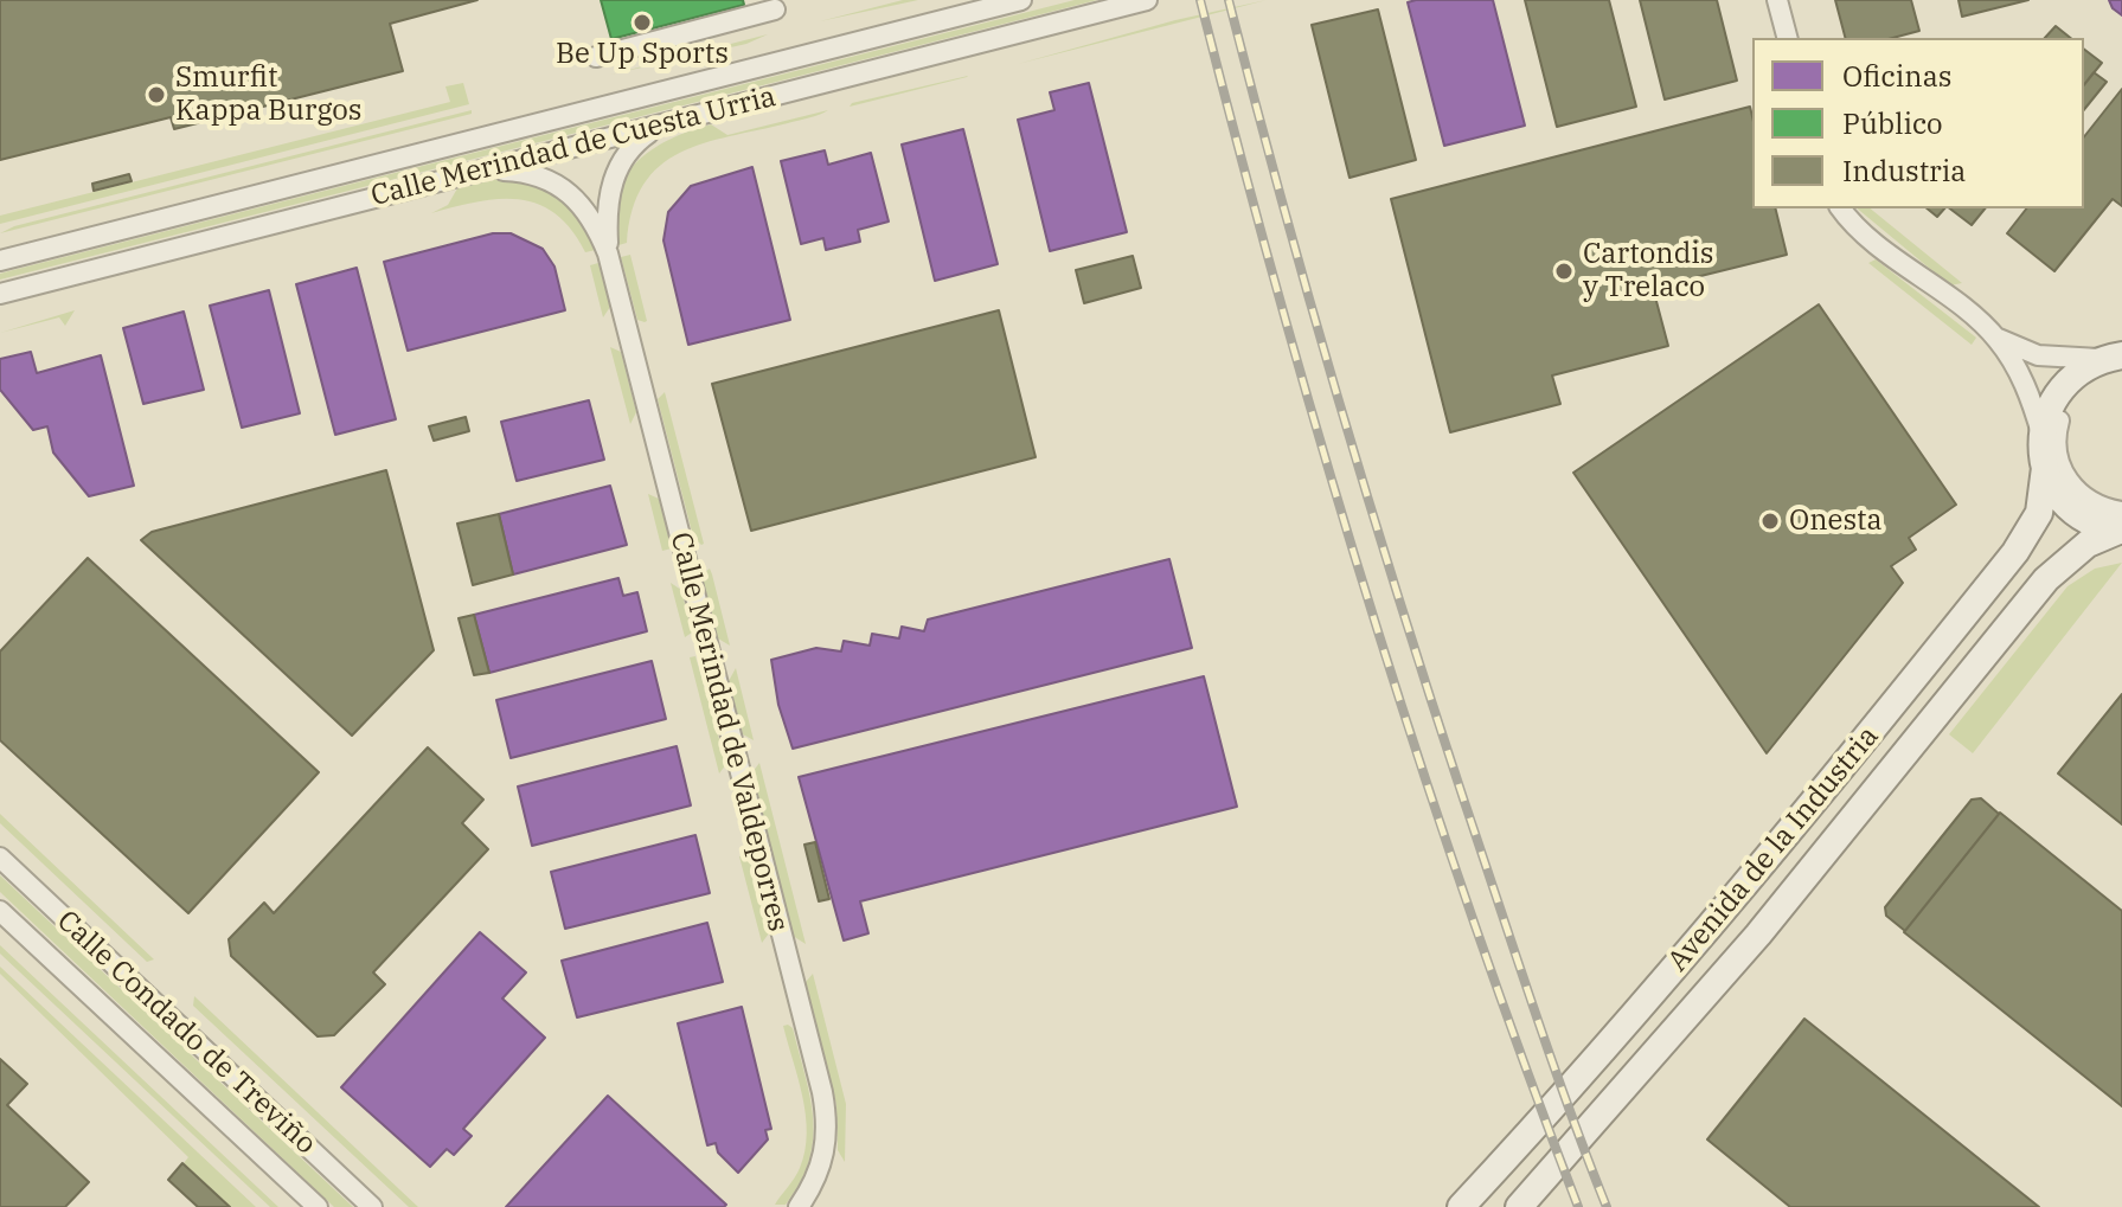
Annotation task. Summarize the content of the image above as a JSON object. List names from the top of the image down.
{
  "streets": {
    "main road": ["Avenida de la Industria"],
    "street": ["Calle Merindad de Cuesta Urria", "Calle Merindad de Valdeporres", "Calle Condado de Treviño"]
  },
  "crossings": [
    ["Calle Merindad de Cuesta Urria", "Calle Merindad de Valdeporres"]
  ],
  "places": [
    "Be Up Sports",
    "Smurfit Kappa Burgos",
    "Cartondis y Trelaco",
    "Onesta"
  ],
  "legend": ["Oficinas", "Público", "Industria"]
}
